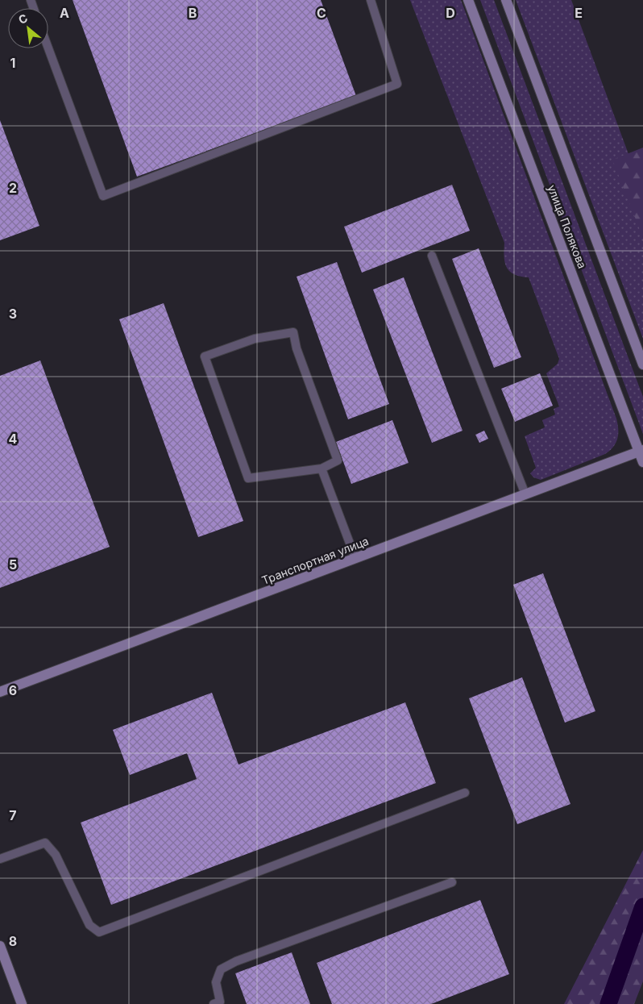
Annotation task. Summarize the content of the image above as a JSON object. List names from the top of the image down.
{
  "streets": {
    "main road": ["улица Полякова", "Транспортная улица"]
  },
  "crossings": [
    ["улица Полякова", "Транспортная улица"]
  ],
  "north": "top left",
  "grid": {
    "columns": [
      "A",
      "B",
      "C",
      "D",
      "E"
    ],
    "rows": [
      "1",
      "2",
      "3",
      "4",
      "5",
      "6",
      "7",
      "8"
    ]
  }
}
